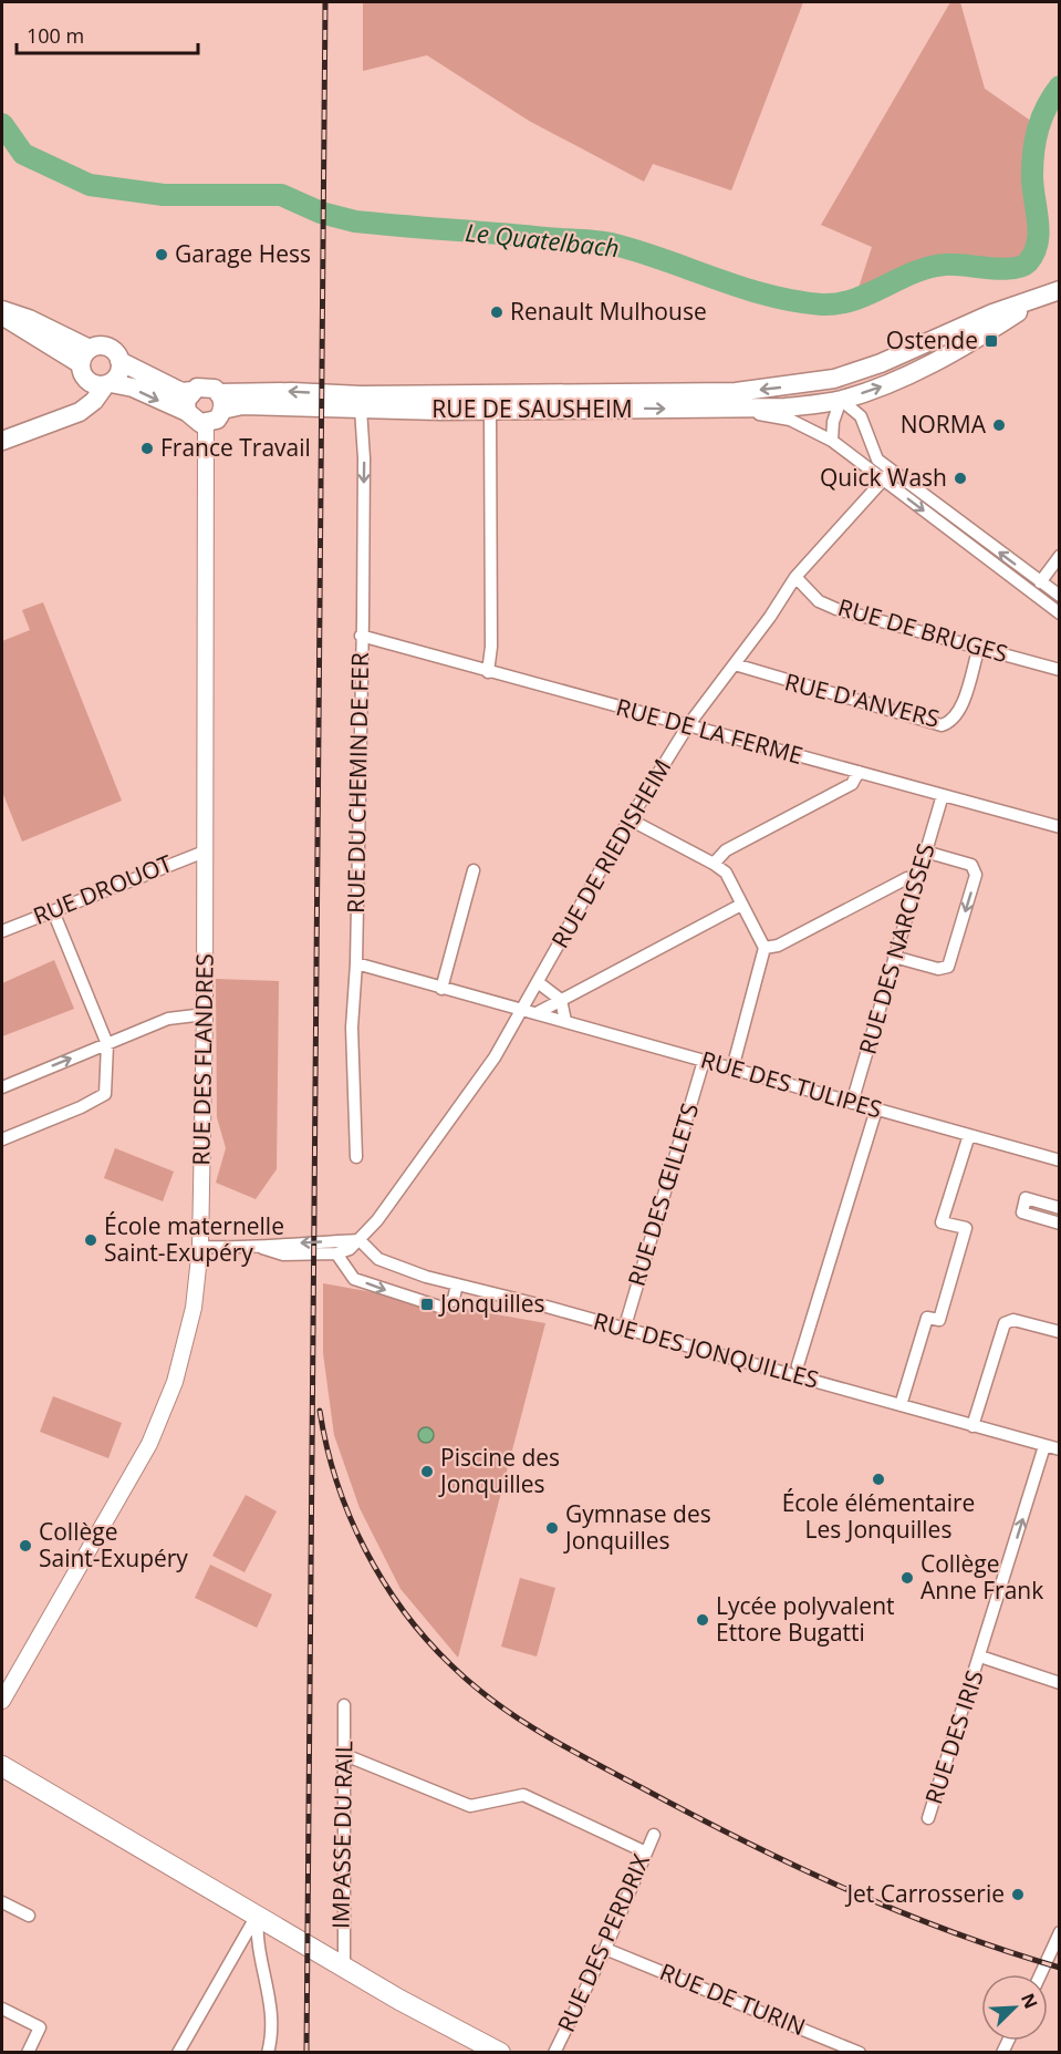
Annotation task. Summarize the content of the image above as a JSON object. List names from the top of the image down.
{
  "streets": {
    "main road": ["RUE DE SAUSHEIM"],
    "street": [
      "RUE DE BRUGES",
      "RUE D'ANVERS",
      "RUE DE LA FERME",
      "RUE DU CHEMIN DE FER",
      "RUE DE RIEDISHEIM",
      "RUE DROUOT",
      "RUE DES NARCISSES",
      "RUE DES FLANDRES",
      "RUE DES TULIPES",
      "RUE DES ŒILLETS",
      "RUE DES JONQUILLES",
      "RUE DES IRIS",
      "IMPASSE DU RAIL",
      "RUE DES PERDRIX",
      "RUE DE TURIN"
    ]
  },
  "crossings": [
    ["RUE DE SAUSHEIM", "RUE DU CHEMIN DE FER"],
    ["RUE DE SAUSHEIM", "RUE DES FLANDRES"],
    ["RUE DE BRUGES", "RUE D'ANVERS"],
    ["RUE DE BRUGES", "RUE DE RIEDISHEIM"],
    ["RUE D'ANVERS", "RUE DE RIEDISHEIM"],
    ["RUE DE LA FERME", "RUE DU CHEMIN DE FER"],
    ["RUE DE LA FERME", "RUE DE RIEDISHEIM"],
    ["RUE DE LA FERME", "RUE DES NARCISSES"],
    ["RUE DU CHEMIN DE FER", "RUE DES TULIPES"],
    ["RUE DE RIEDISHEIM", "RUE DES TULIPES"],
    ["RUE DE RIEDISHEIM", "RUE DES JONQUILLES"],
    ["RUE DROUOT", "RUE DES FLANDRES"],
    ["RUE DES NARCISSES", "RUE DES TULIPES"],
    ["RUE DES TULIPES", "RUE DES ŒILLETS"],
    ["RUE DES ŒILLETS", "RUE DES JONQUILLES"],
    ["RUE DES JONQUILLES", "RUE DES IRIS"],
    ["RUE DES PERDRIX", "RUE DE TURIN"]
  ],
  "one_way": ["RUE DES IRIS"],
  "water": ["Le Quatelbach"],
  "places": {
    "other": [
      "Garage Hess",
      "Renault Mulhouse",
      "NORMA",
      "France Travail",
      "Quick Wash",
      "École maternelle Saint-Exupéry",
      "Piscine des Jonquilles",
      "École élémentaire Les Jonquilles",
      "Gymnase des Jonquilles",
      "Collège Saint-Exupéry",
      "Collège Anne Frank",
      "Lycée polyvalent Ettore Bugatti",
      "Jet Carrosserie"
    ],
    "transit": ["Ostende", "Jonquilles"]
  },
  "scale_bar": "100 m",
  "north": "top right"
}
